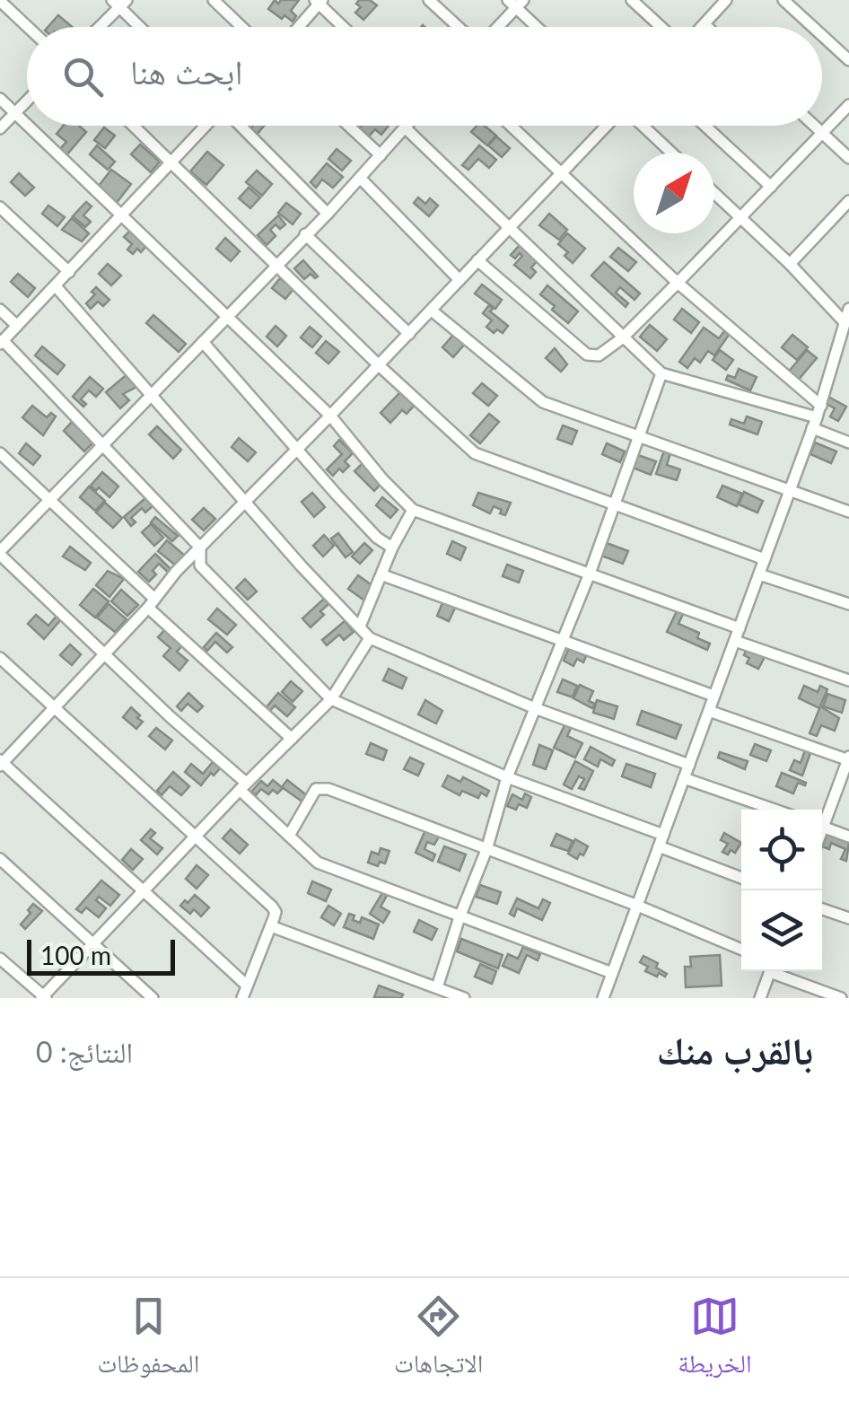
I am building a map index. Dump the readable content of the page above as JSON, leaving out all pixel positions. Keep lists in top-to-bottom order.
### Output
{
  "scale_bar": "100 m",
  "north": "top right",
  "page": {
    "search": "ابحث هنا",
    "scale": "100 m",
    "heading": ["بالقرب منك", "النتائج: 0"],
    "nav": ["الخريطة", "الاتجاهات", "المحفوظات"]
  }
}
